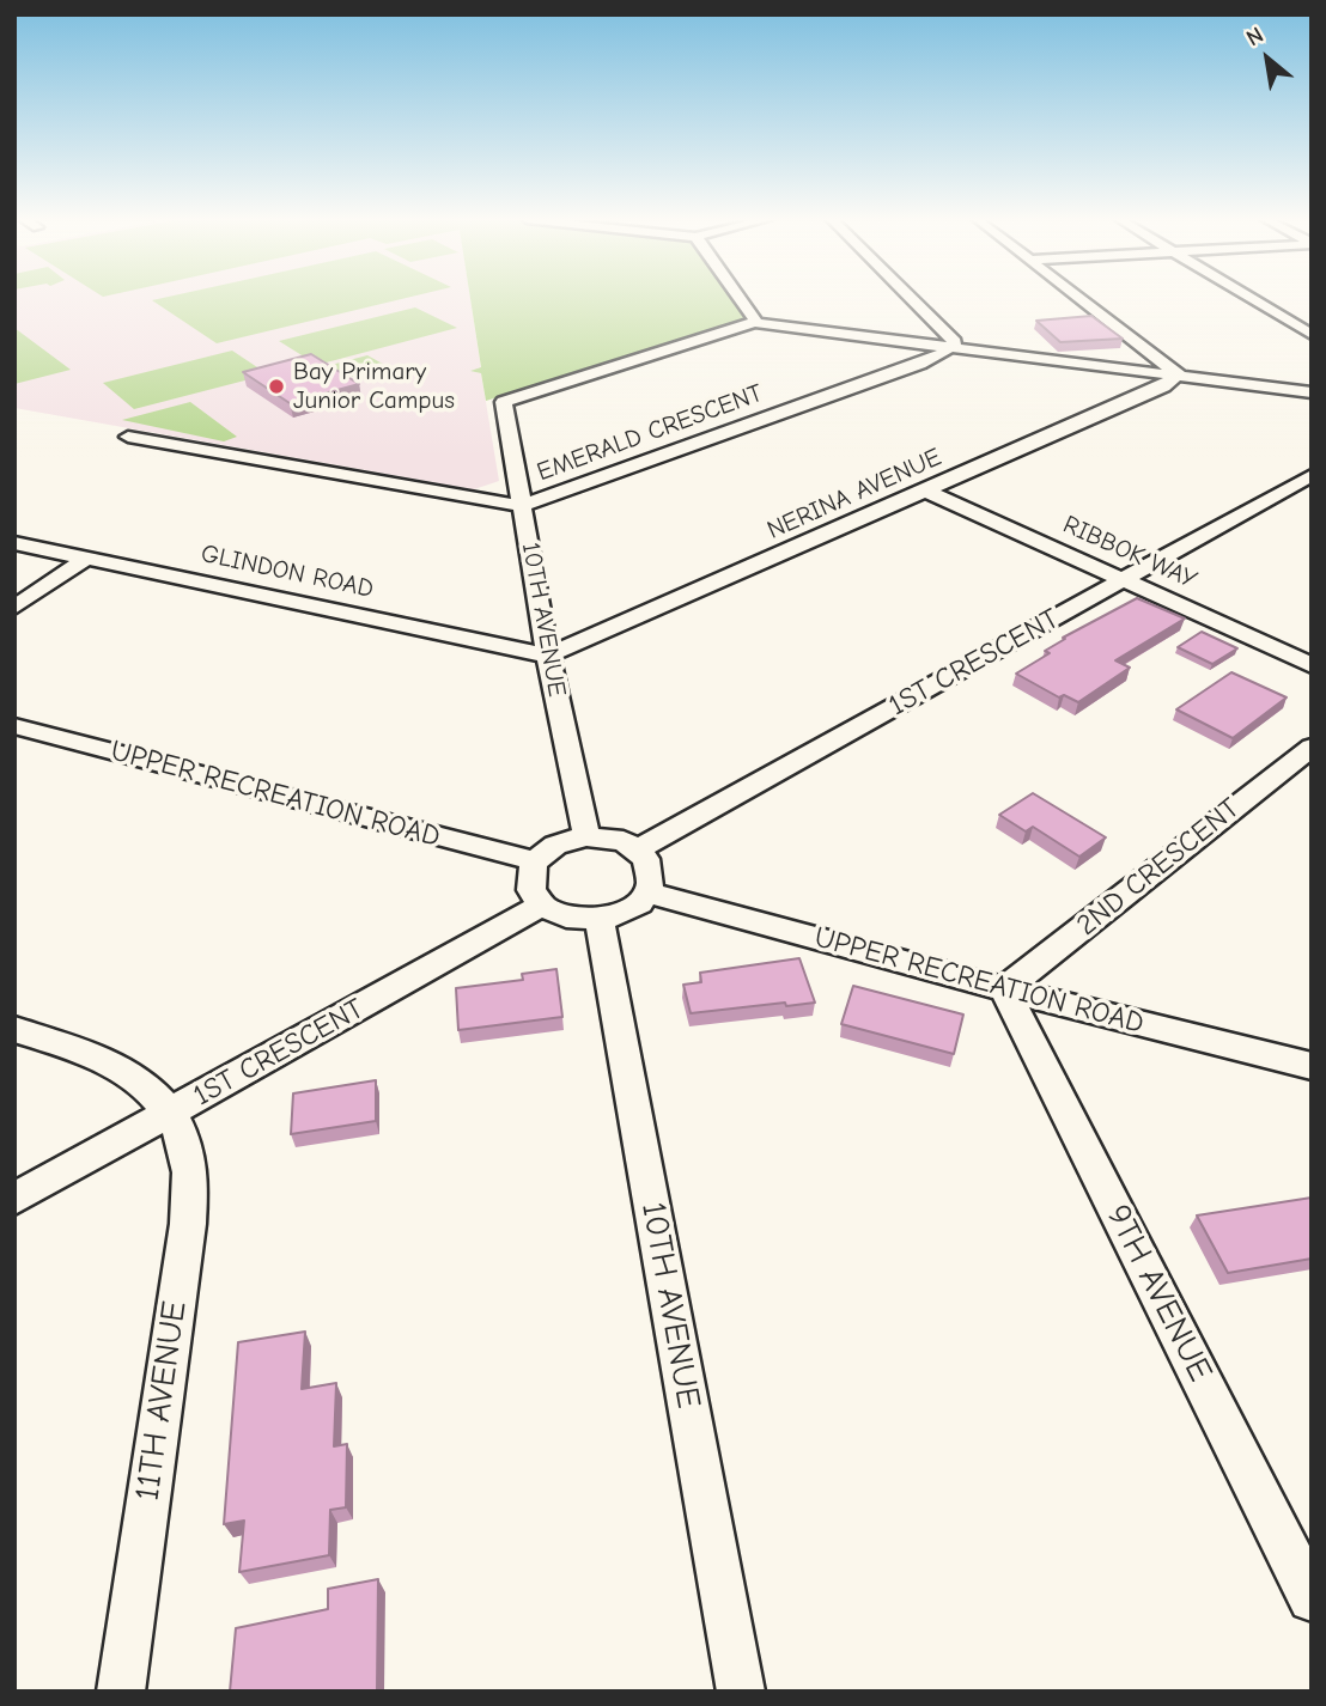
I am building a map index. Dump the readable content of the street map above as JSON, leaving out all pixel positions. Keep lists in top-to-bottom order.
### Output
{
  "streets": {
    "street": [
      "EMERALD CRESCENT",
      "NERINA AVENUE",
      "RIBBOK WAY",
      "GLINDON ROAD",
      "10TH AVENUE",
      "1ST CRESCENT",
      "UPPER RECREATION ROAD",
      "2ND CRESCENT",
      "9TH AVENUE",
      "11TH AVENUE"
    ]
  },
  "crossings": [
    ["EMERALD CRESCENT", "10TH AVENUE"],
    ["NERINA AVENUE", "RIBBOK WAY"],
    ["NERINA AVENUE", "GLINDON ROAD"],
    ["NERINA AVENUE", "10TH AVENUE"],
    ["RIBBOK WAY", "1ST CRESCENT"],
    ["GLINDON ROAD", "10TH AVENUE"],
    ["10TH AVENUE", "1ST CRESCENT"],
    ["10TH AVENUE", "UPPER RECREATION ROAD"],
    ["1ST CRESCENT", "UPPER RECREATION ROAD"],
    ["1ST CRESCENT", "11TH AVENUE"],
    ["UPPER RECREATION ROAD", "2ND CRESCENT"],
    ["UPPER RECREATION ROAD", "9TH AVENUE"],
    ["2ND CRESCENT", "9TH AVENUE"]
  ],
  "places": ["Bay Primary Junior Campus"],
  "north": "top left"
}
